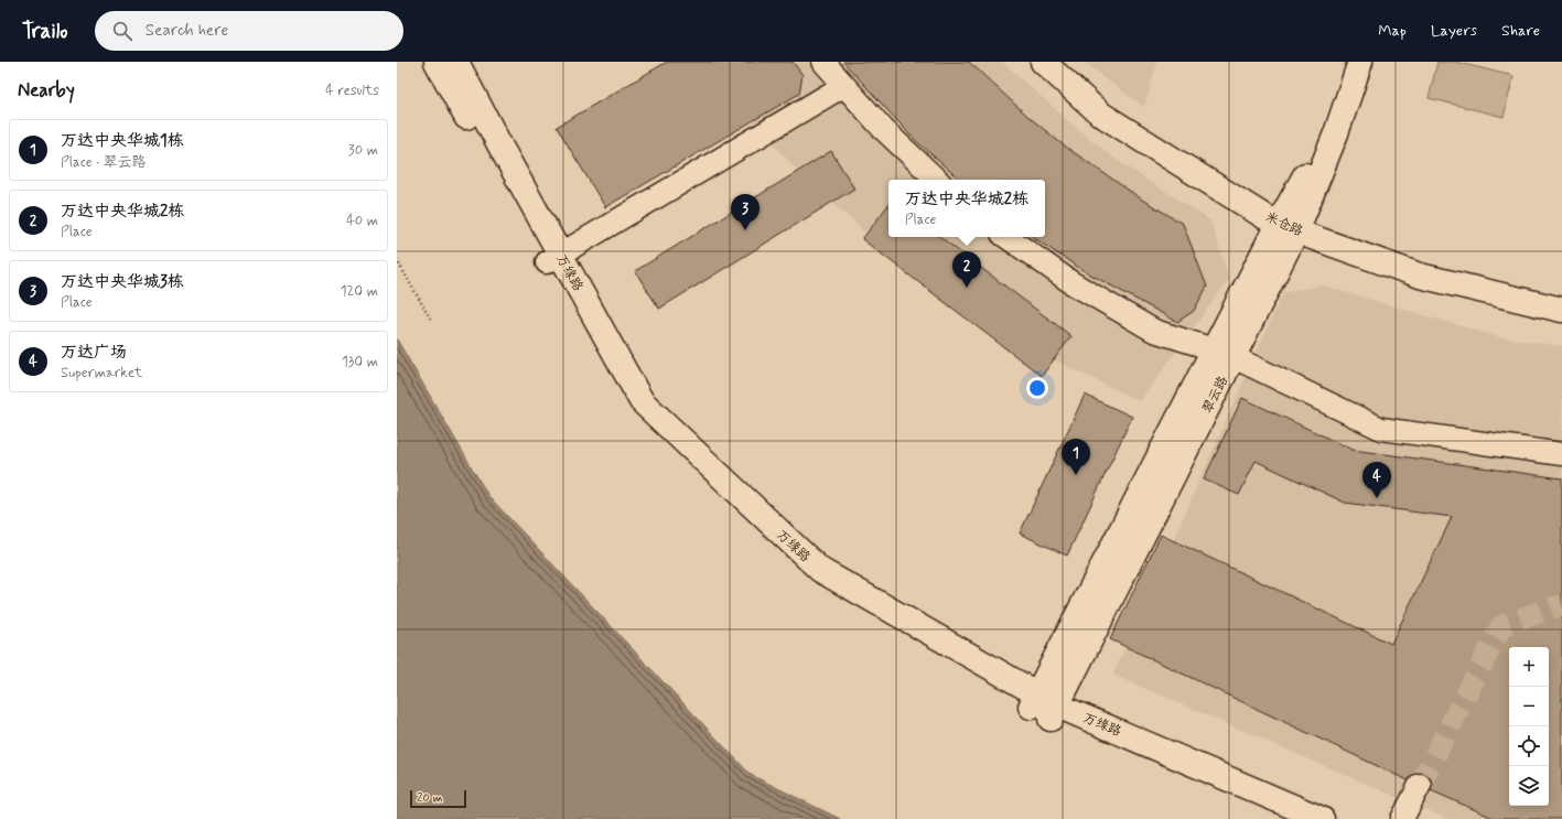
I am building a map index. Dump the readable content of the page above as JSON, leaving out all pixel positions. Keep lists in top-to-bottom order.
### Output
{
  "streets": {
    "street": ["米仓路", "万缘路", "翠云路"]
  },
  "crossings": [
    ["米仓路", "翠云路"],
    ["万缘路", "翠云路"]
  ],
  "scale_bar": "20 m",
  "page": {
    "header": "Trailo",
    "search": "Search here",
    "nav": ["Map", "Layers", "Share"],
    "heading": ["Nearby", "4 results"],
    "list": [
      {
        "mark": "1",
        "name": "万达中央华城1栋",
        "note": "Place · 翠云路",
        "value": "30 m"
      },
      {
        "mark": "2",
        "name": "万达中央华城2栋",
        "note": "Place",
        "value": "40 m"
      },
      {
        "mark": "3",
        "name": "万达中央华城3栋",
        "note": "Place",
        "value": "120 m"
      },
      {
        "mark": "4",
        "name": "万达广场",
        "note": "Supermarket",
        "value": "130 m"
      }
    ],
    "popup": ["万达中央华城2栋", "Place"],
    "pins": [
      "3",
      "2",
      "1",
      "4"
    ],
    "map_buttons": ["+", "−"],
    "scale": "20 m"
  }
}
